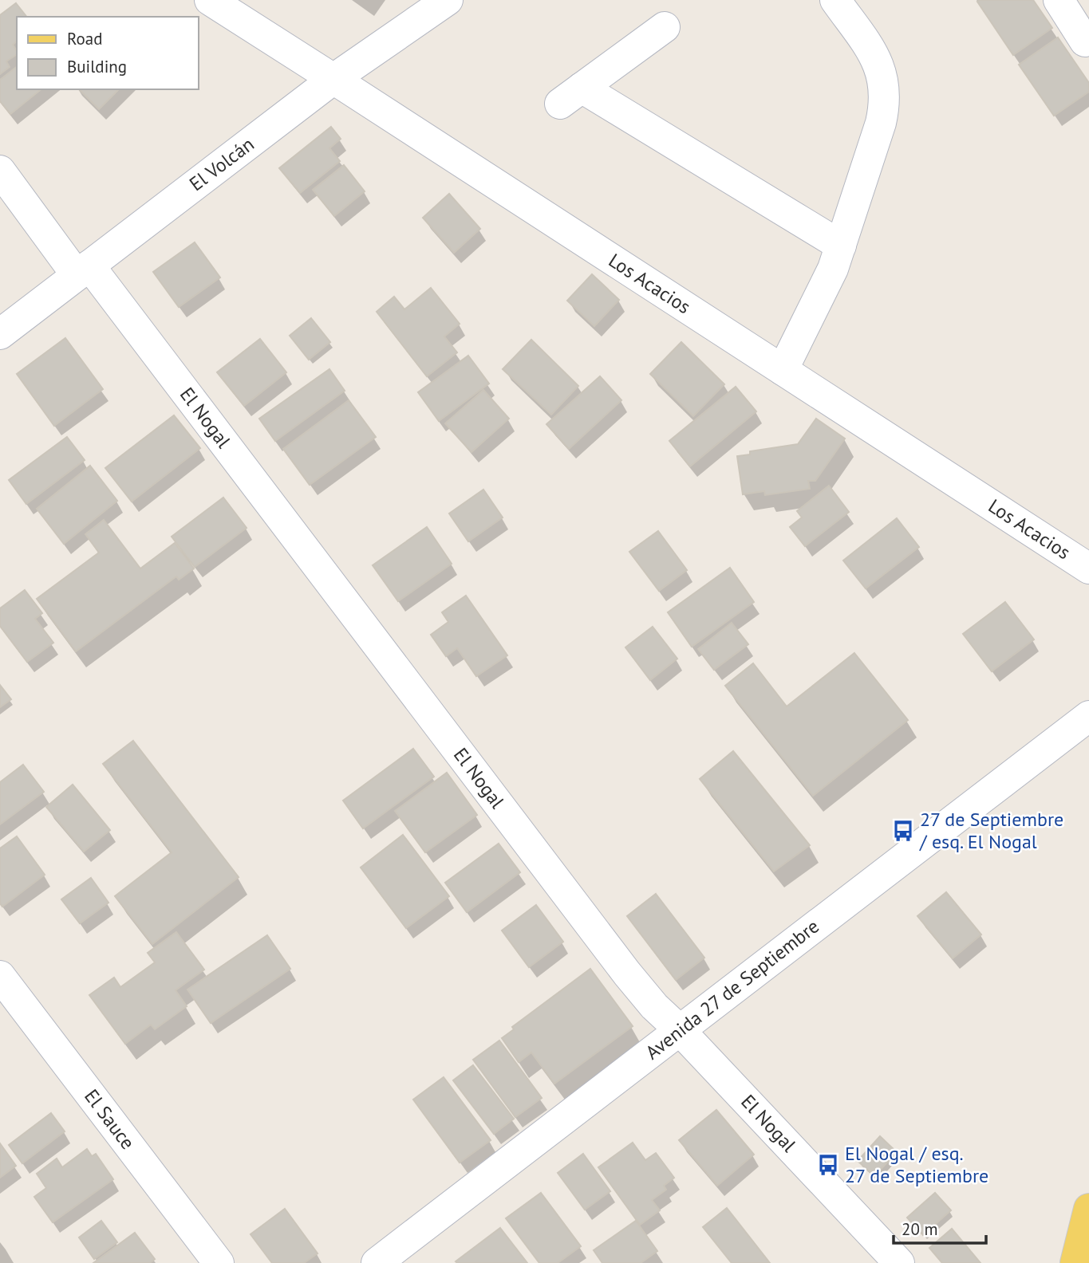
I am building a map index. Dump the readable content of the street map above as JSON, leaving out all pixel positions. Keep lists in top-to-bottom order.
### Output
{
  "streets": {
    "street": [
      "El Volcán",
      "Los Acacios",
      "El Nogal",
      "Avenida 27 de Septiembre",
      "El Sauce"
    ]
  },
  "crossings": [
    ["El Volcán", "Los Acacios"],
    ["El Volcán", "El Nogal"],
    ["El Nogal", "Avenida 27 de Septiembre"]
  ],
  "places": {
    "bus stop": ["27 de Septiembre / esq. El Nogal", "El Nogal / esq. 27 de Septiembre"]
  },
  "legend": ["Road", "Building"],
  "scale_bar": "20 m"
}
